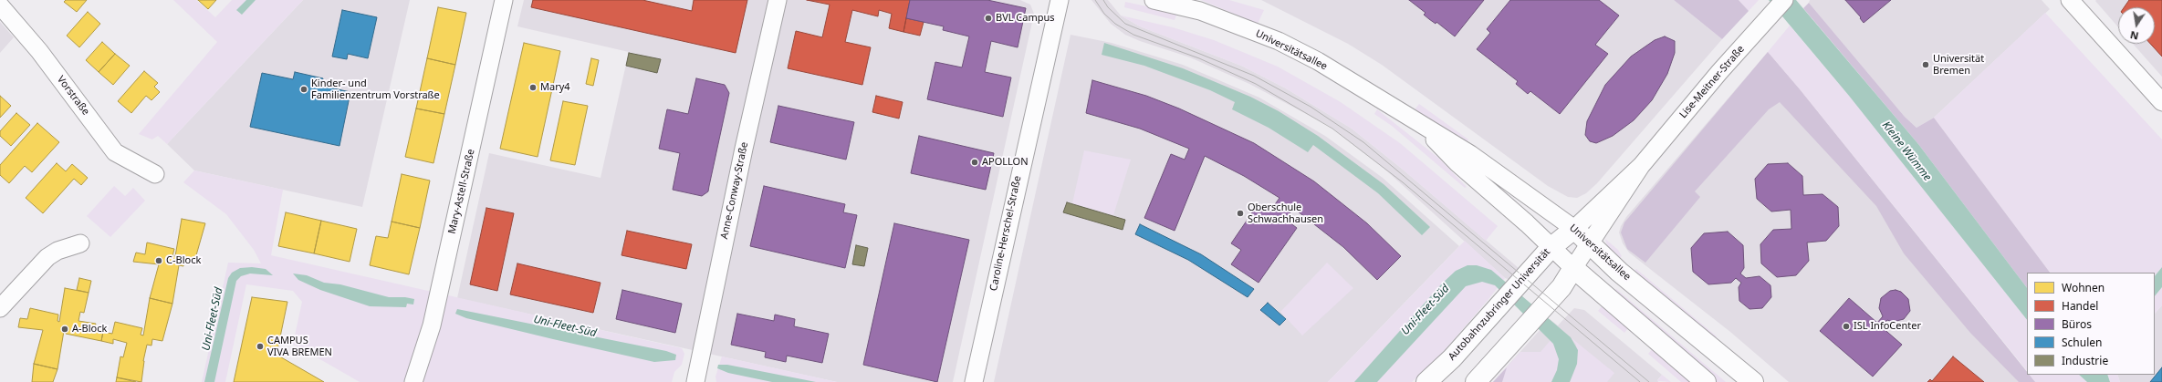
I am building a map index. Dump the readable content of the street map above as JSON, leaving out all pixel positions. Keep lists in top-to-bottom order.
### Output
{
  "streets": {
    "main road": ["Universitätsallee", "Autobahnzubringer Universität"],
    "street": [
      "Lise-Meitner-Straße",
      "Vorstraße",
      "Anne-Conway-Straße",
      "Mary-Astell-Straße",
      "Caroline-Herschel-Straße"
    ]
  },
  "crossings": [
    ["Universitätsallee", "Lise-Meitner-Straße"],
    ["Universitätsallee", "Autobahnzubringer Universität"],
    ["Lise-Meitner-Straße", "Autobahnzubringer Universität"]
  ],
  "water": ["Kleine Wümme", "Uni-Fleet-Süd"],
  "places": [
    "BVL Campus",
    "Universität Bremen",
    "Mary4",
    "Kinder- und Familienzentrum Vorstraße",
    "APOLLON",
    "Oberschule Schwachhausen",
    "C-Block",
    "ISL InfoCenter",
    "A-Block",
    "CAMPUS VIVA BREMEN"
  ],
  "legend": [
    "Wohnen",
    "Handel",
    "Büros",
    "Schulen",
    "Industrie"
  ],
  "north": "bottom"
}
